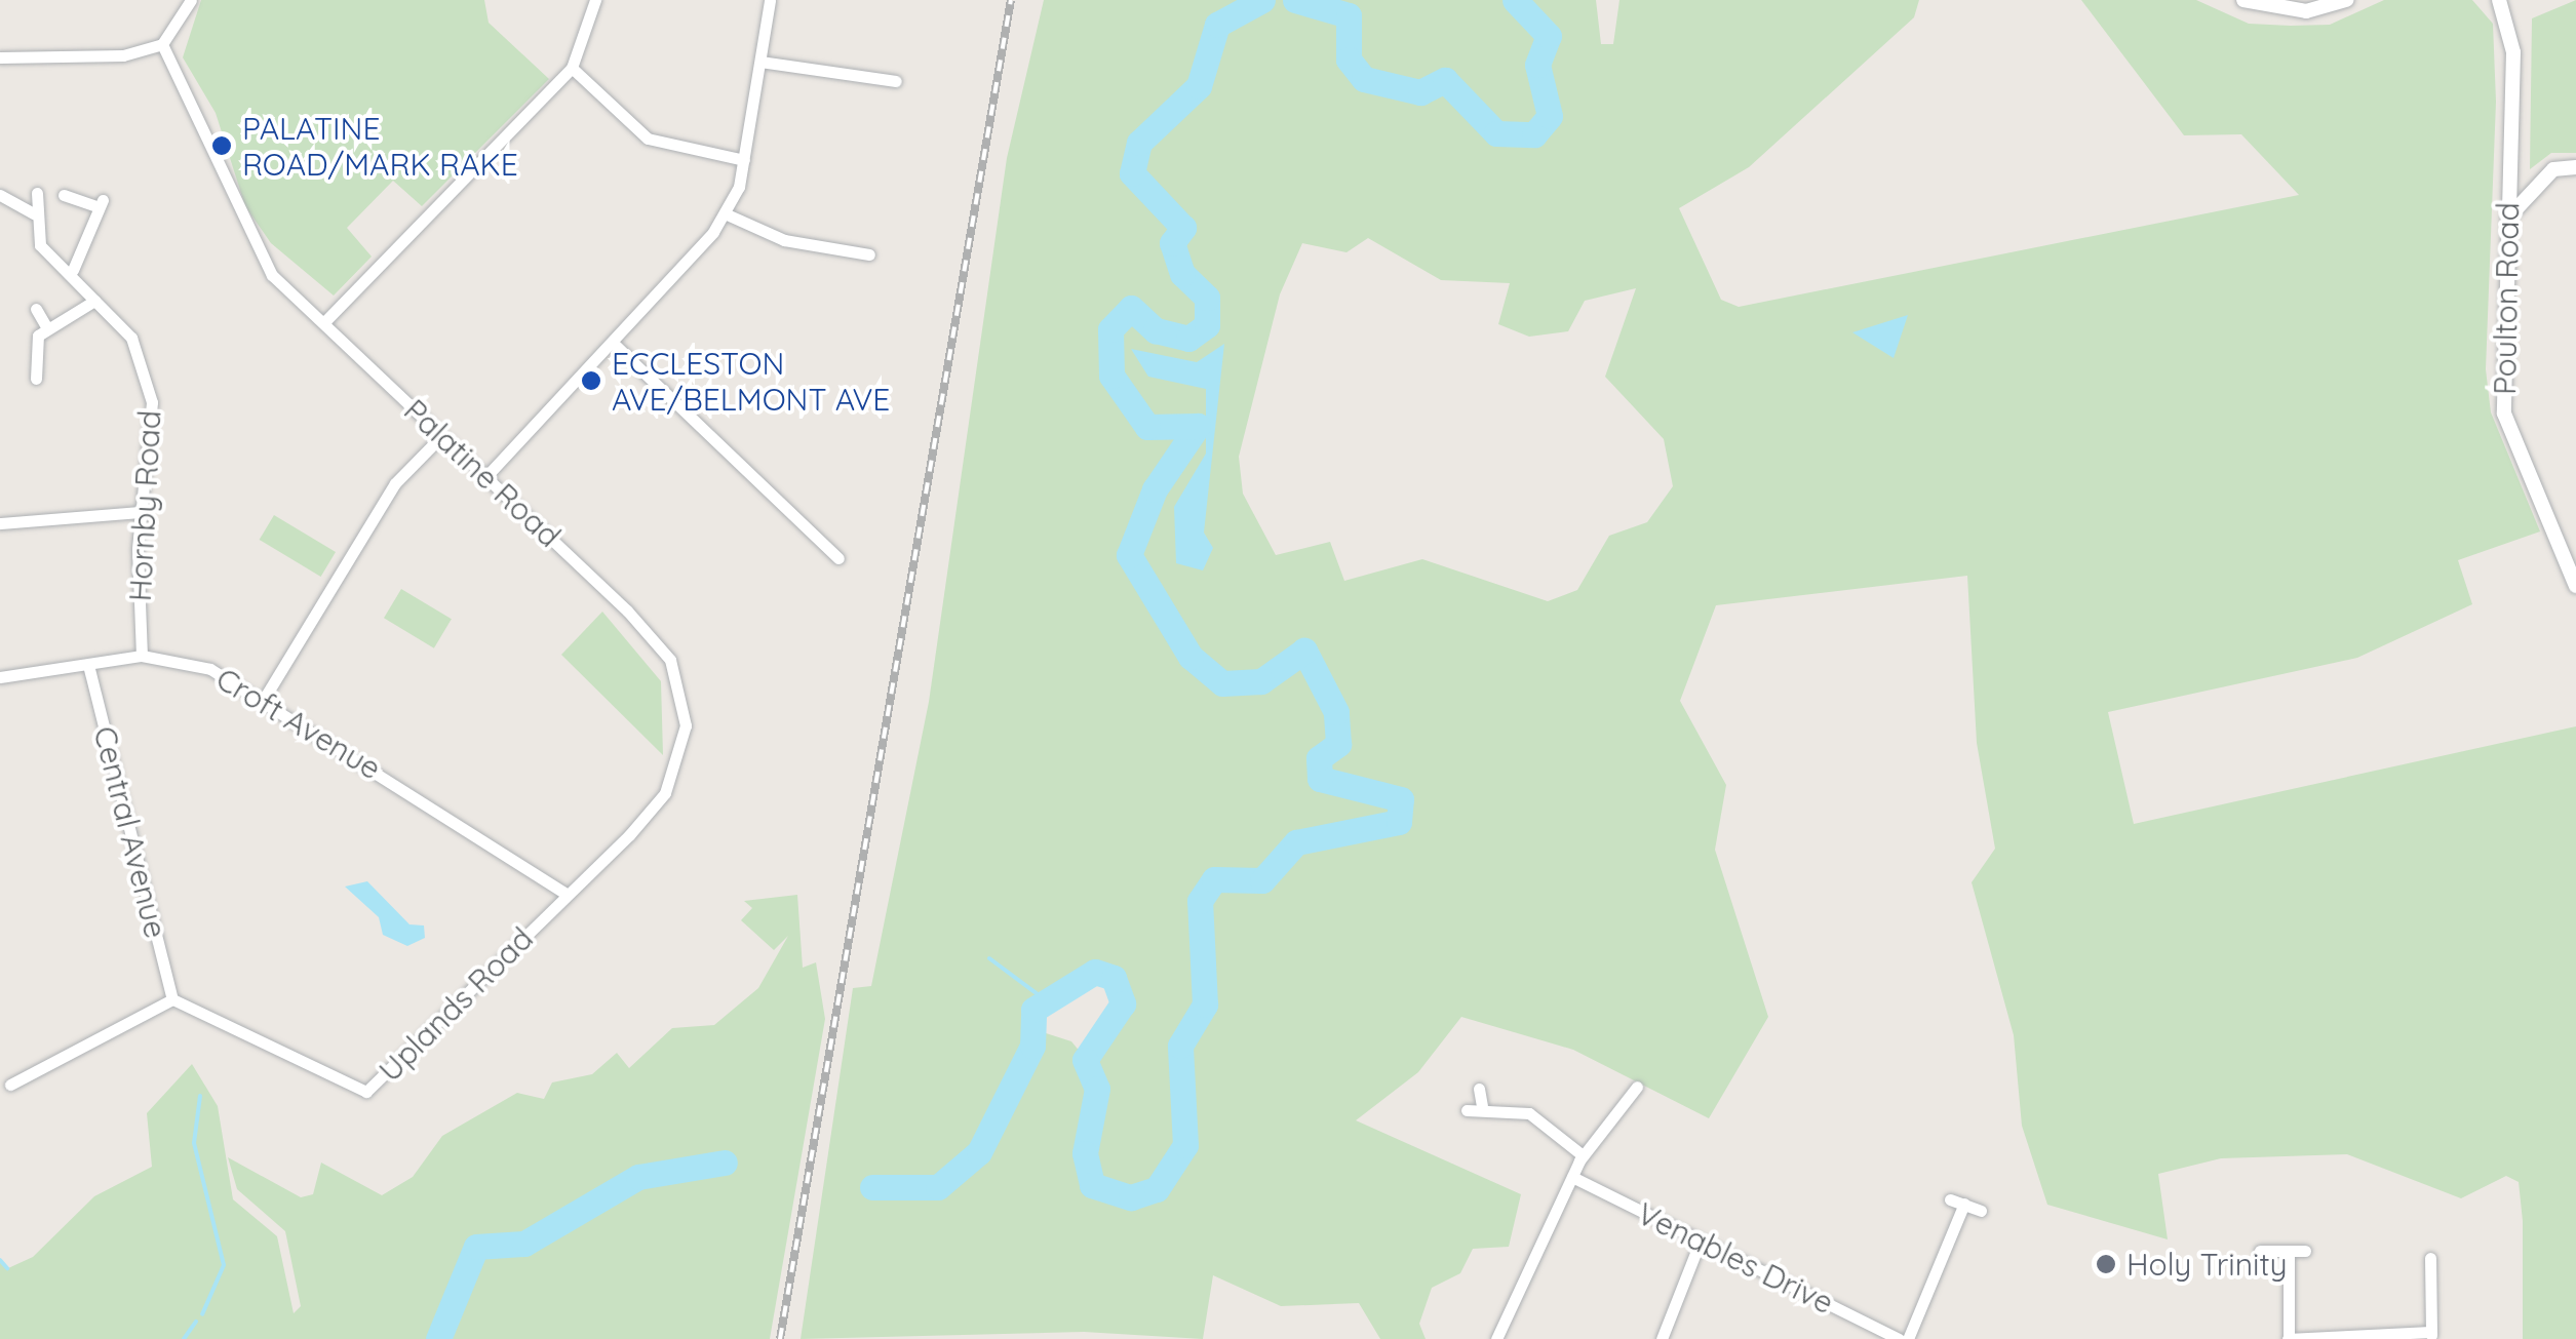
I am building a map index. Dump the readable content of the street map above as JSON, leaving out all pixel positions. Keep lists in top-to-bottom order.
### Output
{
  "streets": {
    "street": [
      "Poulton Road",
      "Palatine Road",
      "Hornby Road",
      "Croft Avenue",
      "Central Avenue",
      "Uplands Road",
      "Venables Drive"
    ]
  },
  "crossings": [
    ["Palatine Road", "Croft Avenue"],
    ["Palatine Road", "Uplands Road"],
    ["Hornby Road", "Croft Avenue"],
    ["Croft Avenue", "Central Avenue"],
    ["Croft Avenue", "Uplands Road"],
    ["Central Avenue", "Uplands Road"]
  ],
  "places": ["PALATINE ROAD/MARK RAKE", "ECCLESTON AVE/BELMONT AVE", "Holy Trinity"]
}
